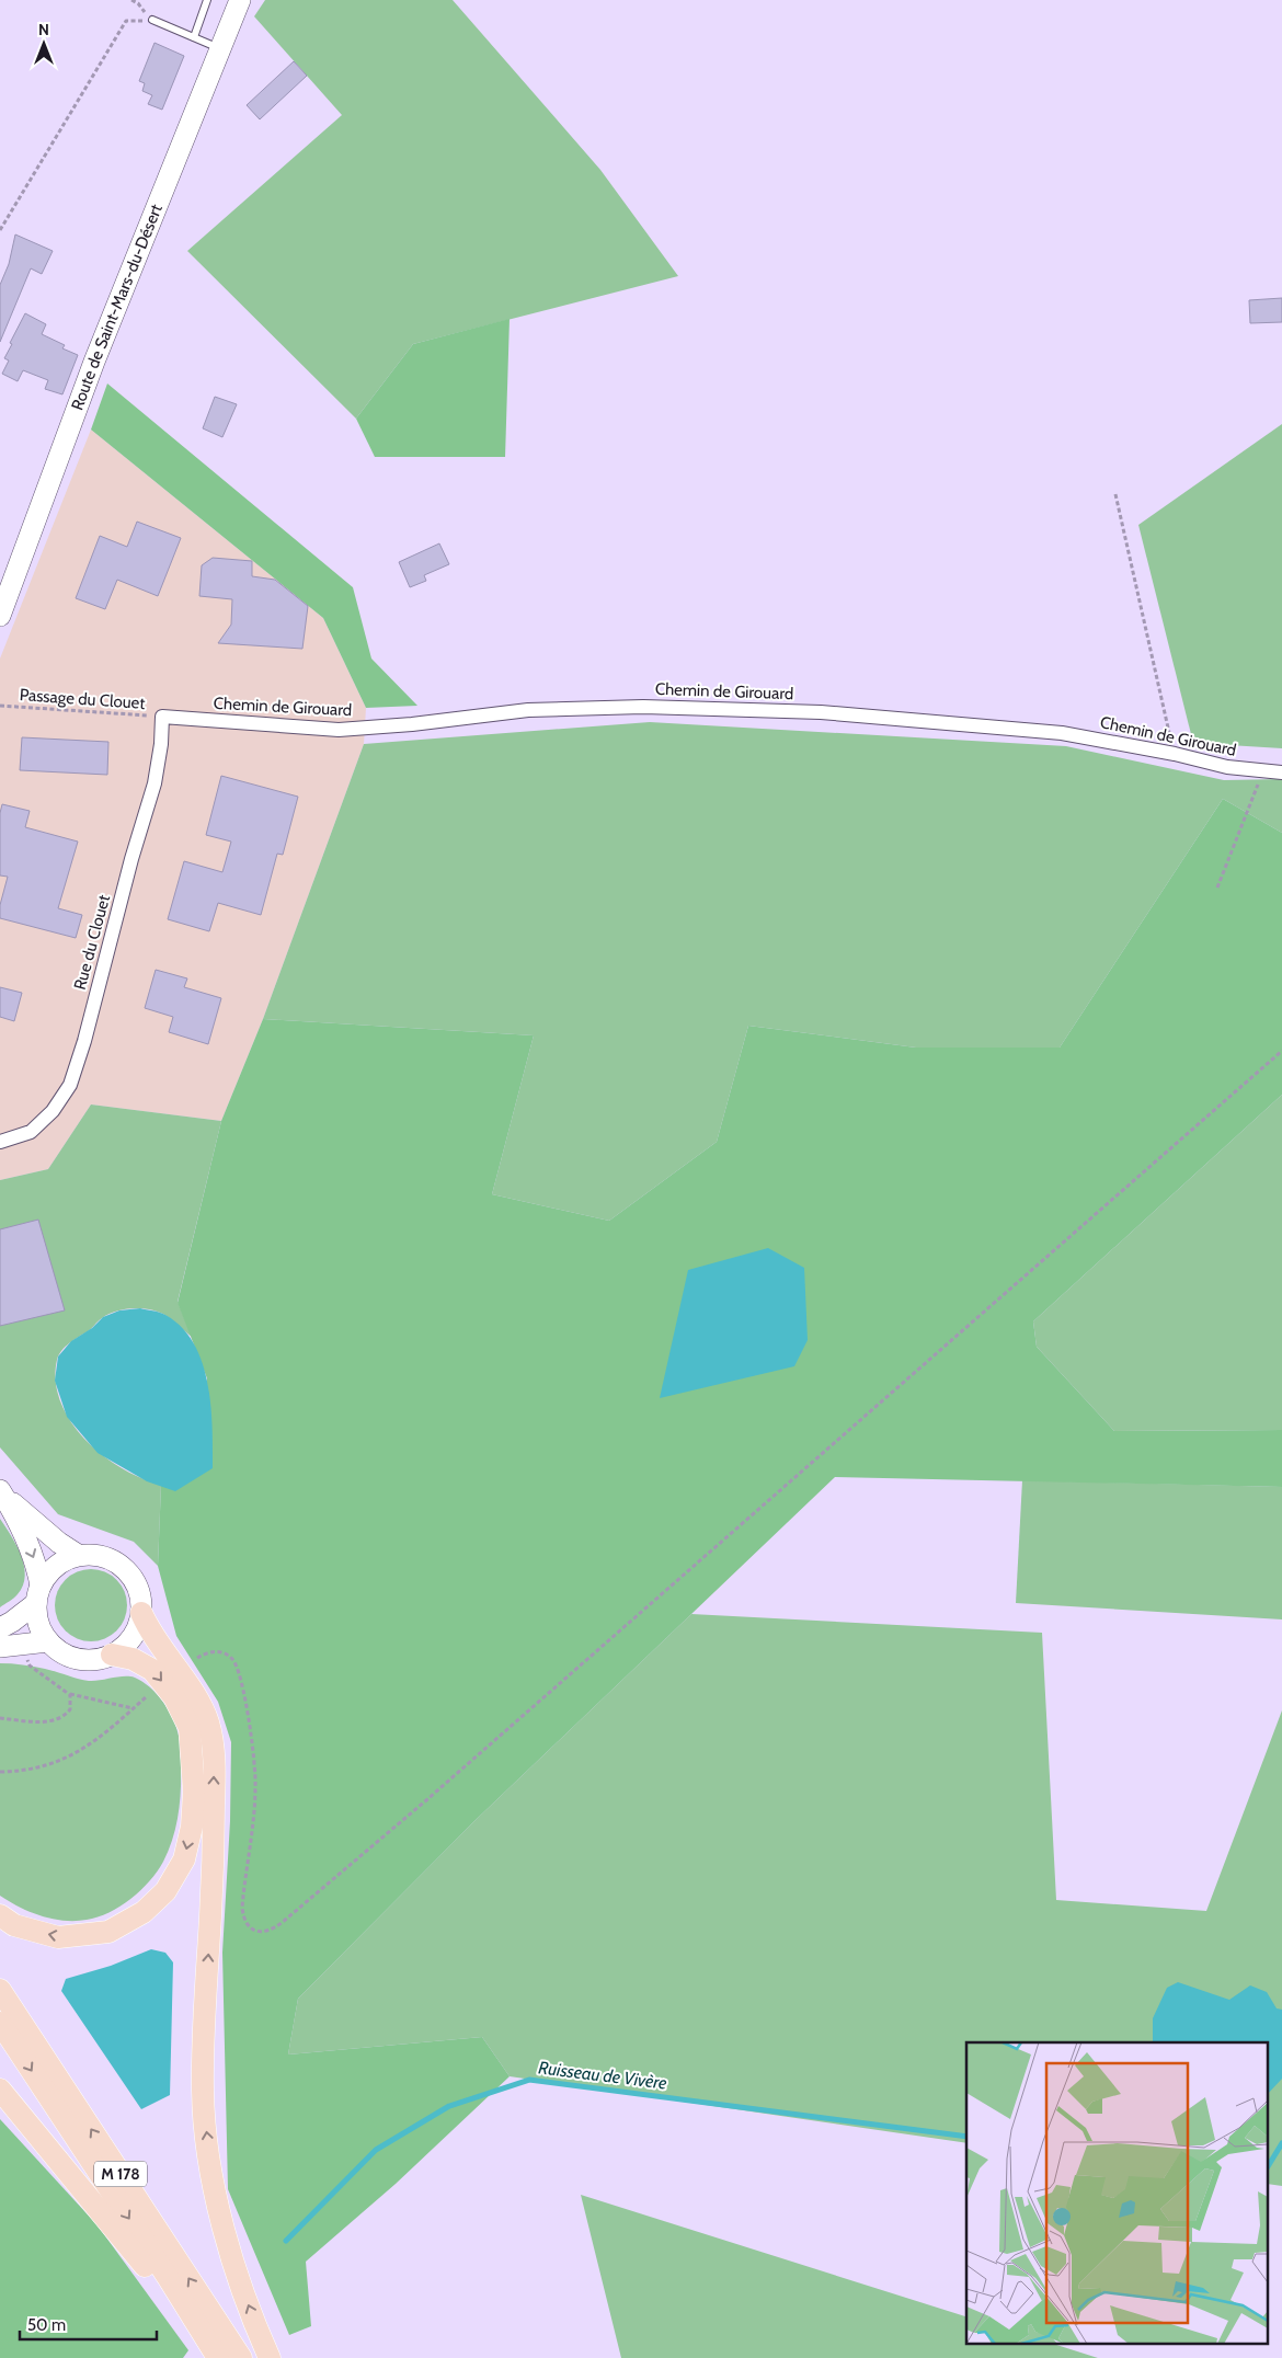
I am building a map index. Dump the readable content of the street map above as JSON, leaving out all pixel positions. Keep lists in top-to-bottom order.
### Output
{
  "streets": {
    "main road": ["Route de Saint-Mars-du-Désert", "M 178"],
    "street": ["Chemin de Girouard", "Rue du Clouet"],
    "path": ["Passage du Clouet"]
  },
  "crossings": [
    ["Chemin de Girouard", "Passage du Clouet"],
    ["Chemin de Girouard", "Rue du Clouet"],
    ["Passage du Clouet", "Rue du Clouet"]
  ],
  "water": ["Ruisseau de Vivère"],
  "scale_bar": "50 m",
  "north": "top"
}
